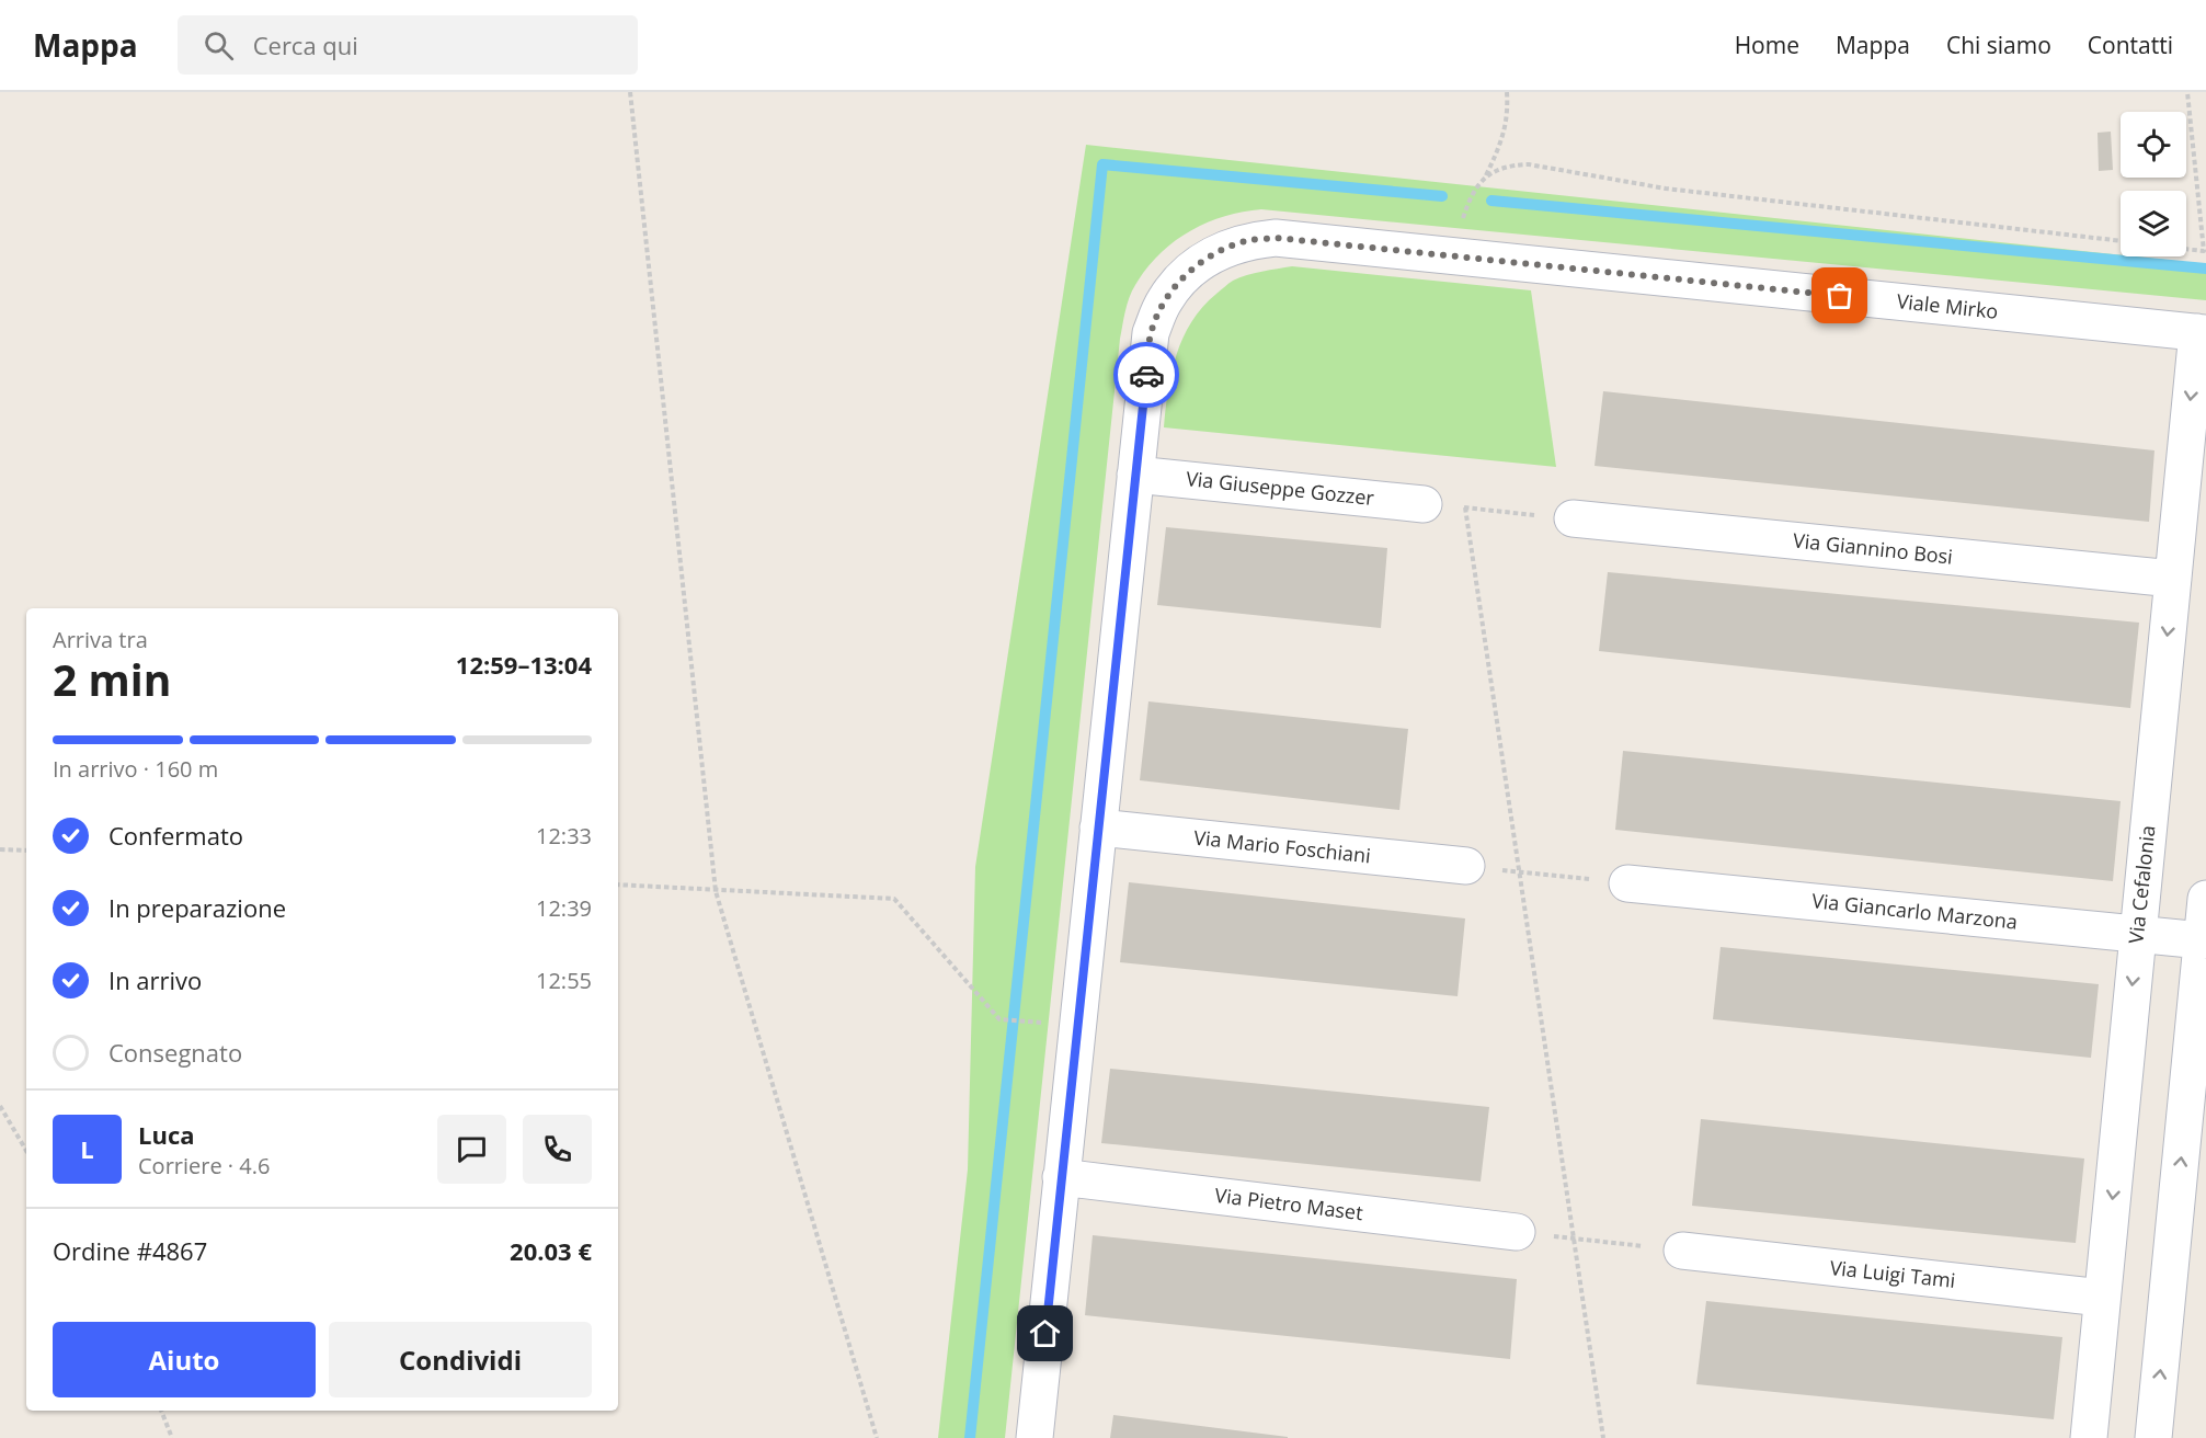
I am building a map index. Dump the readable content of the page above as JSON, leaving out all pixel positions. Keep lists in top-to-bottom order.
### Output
{
  "streets": {
    "street": [
      "Viale Mirko",
      "Via Giuseppe Gozzer",
      "Via Giannino Bosi",
      "Via Mario Foschiani",
      "Via Cefalonia",
      "Via Giancarlo Marzona",
      "Via Pietro Maset",
      "Via Luigi Tami"
    ]
  },
  "crossings": [
    ["Viale Mirko", "Via Giuseppe Gozzer"],
    ["Viale Mirko", "Via Mario Foschiani"],
    ["Viale Mirko", "Via Cefalonia"],
    ["Viale Mirko", "Via Pietro Maset"],
    ["Via Giannino Bosi", "Via Cefalonia"],
    ["Via Cefalonia", "Via Giancarlo Marzona"],
    ["Via Cefalonia", "Via Luigi Tami"]
  ],
  "page": {
    "header": "Mappa",
    "search": "Cerca qui",
    "nav": [
      "Home",
      "Mappa",
      "Chi siamo",
      "Contatti"
    ],
    "heading": ["2 min", "Arriva tra", "12:59–13:04"],
    "panel": [
      "Luca",
      "Corriere · 4.6",
      "Ordine #4867",
      "20.03 €"
    ],
    "bar": "In arrivo · 160 m",
    "list": [
      ["Confermato", "12:33"],
      ["In preparazione", "12:39"],
      ["In arrivo", "12:55"],
      "Consegnato"
    ],
    "round": "L",
    "buttons": ["Aiuto", "Condividi"]
  }
}
